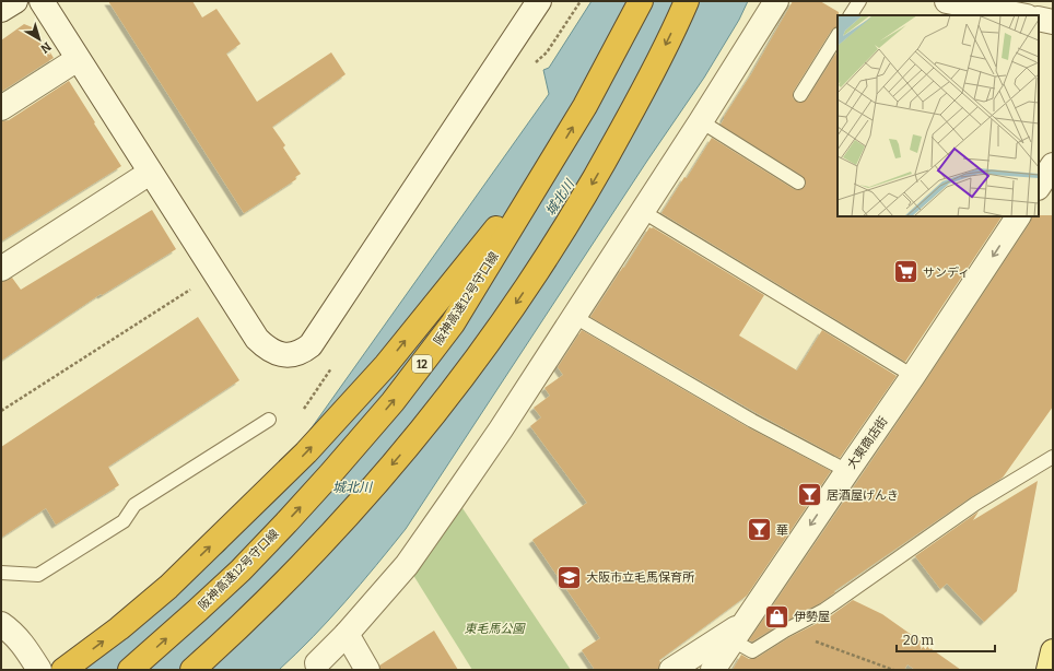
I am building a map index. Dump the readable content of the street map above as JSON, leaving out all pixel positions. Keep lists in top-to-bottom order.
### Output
{
  "streets": {
    "highway": ["阪神高速12号守口線", "12"],
    "street": ["大東商店街"]
  },
  "one_way": ["大東商店街"],
  "water": ["城北川"],
  "parks": ["東毛馬公園"],
  "places": {
    "supermarket": ["サンディ"],
    "bar": ["居酒屋げんき", "華"],
    "school or university": ["大阪市立毛馬保育所"],
    "shop": ["伊勢屋"]
  },
  "scale_bar": "20 m",
  "north": "bottom right"
}
